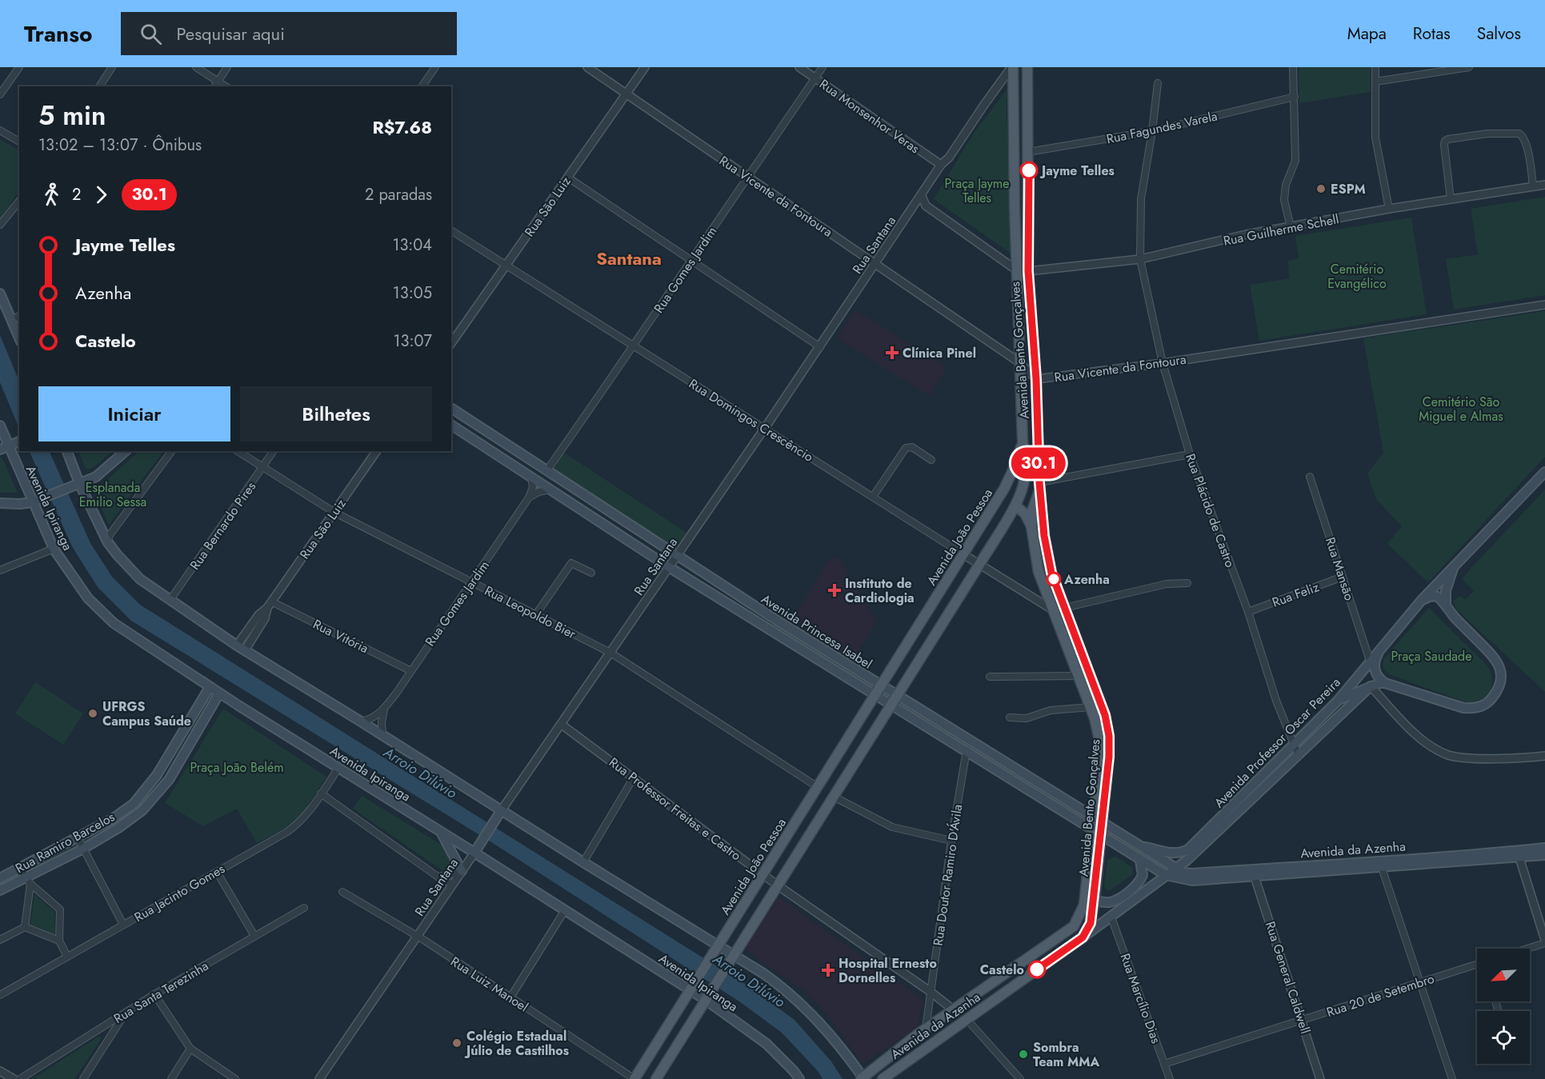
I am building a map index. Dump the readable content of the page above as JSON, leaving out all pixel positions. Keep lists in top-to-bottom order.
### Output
{
  "streets": {
    "main road": [
      "Rua Santana",
      "Avenida Bento Gonçalves",
      "Avenida Ipiranga",
      "Avenida João Pessoa",
      "Avenida Princesa Isabel",
      "Avenida Professor Oscar Pereira",
      "Rua Ramiro Barcelos",
      "Avenida da Azenha"
    ],
    "street": [
      "Rua Monsenhor Veras",
      "Rua Fagundes Varela",
      "Rua Vicente da Fontoura",
      "Rua São Luiz",
      "Rua Guilherme Schell",
      "Rua Gomes Jardim",
      "Rua Domingos Crescêncio",
      "Rua Plácido de Castro",
      "Rua Bernardo Pires",
      "Rua Mansão",
      "Rua Feliz",
      "Rua Leopoldo Bier",
      "Rua Vitória",
      "Rua Professor Freitas e Castro",
      "Rua Doutor Ramiro D'Ávila",
      "Rua Jacinto Gomes",
      "Rua General Caldwell",
      "Rua Luiz Manoel",
      "Rua Santa Terezinha",
      "Rua 20 de Setembro",
      "Rua Marcílio Dias"
    ]
  },
  "crossings": [
    ["Rua Monsenhor Veras", "Rua Santana"],
    ["Rua Monsenhor Veras", "Rua Gomes Jardim"],
    ["Rua Fagundes Varela", "Avenida Bento Gonçalves"],
    ["Rua Fagundes Varela", "Rua Plácido de Castro"],
    ["Rua Vicente da Fontoura", "Rua São Luiz"],
    ["Rua Vicente da Fontoura", "Rua Santana"],
    ["Rua Vicente da Fontoura", "Rua Gomes Jardim"],
    ["Rua Vicente da Fontoura", "Avenida Bento Gonçalves"],
    ["Rua Vicente da Fontoura", "Rua Plácido de Castro"],
    ["Rua São Luiz", "Rua Domingos Crescêncio"],
    ["Rua São Luiz", "Rua Leopoldo Bier"],
    ["Rua São Luiz", "Rua Vitória"],
    ["Rua Guilherme Schell", "Avenida Bento Gonçalves"],
    ["Rua Guilherme Schell", "Rua Plácido de Castro"],
    ["Rua Santana", "Avenida Bento Gonçalves"],
    ["Rua Santana", "Rua Domingos Crescêncio"],
    ["Rua Santana", "Avenida Ipiranga"],
    ["Rua Santana", "Rua Leopoldo Bier"],
    ["Rua Santana", "Avenida Princesa Isabel"],
    ["Rua Santana", "Rua Professor Freitas e Castro"],
    ["Rua Santana", "Rua Luiz Manoel"],
    ["Rua Gomes Jardim", "Rua Domingos Crescêncio"],
    ["Rua Gomes Jardim", "Rua Leopoldo Bier"],
    ["Rua Gomes Jardim", "Avenida Princesa Isabel"],
    ["Rua Gomes Jardim", "Rua Vitória"],
    ["Avenida Bento Gonçalves", "Rua Domingos Crescêncio"],
    ["Avenida Bento Gonçalves", "Avenida João Pessoa"],
    ["Avenida Bento Gonçalves", "Avenida Princesa Isabel"],
    ["Avenida Bento Gonçalves", "Avenida da Azenha"],
    ["Rua Domingos Crescêncio", "Avenida João Pessoa"],
    ["Avenida Ipiranga", "Avenida João Pessoa"],
    ["Avenida Ipiranga", "Rua Ramiro Barcelos"],
    ["Avenida Ipiranga", "Rua Jacinto Gomes"],
    ["Rua Plácido de Castro", "Rua Feliz"],
    ["Rua Plácido de Castro", "Avenida Professor Oscar Pereira"],
    ["Rua Bernardo Pires", "Rua Leopoldo Bier"],
    ["Avenida João Pessoa", "Rua Leopoldo Bier"],
    ["Avenida João Pessoa", "Avenida Princesa Isabel"],
    ["Avenida João Pessoa", "Rua Professor Freitas e Castro"],
    ["Avenida João Pessoa", "Rua Luiz Manoel"],
    ["Rua Mansão", "Rua Feliz"],
    ["Rua Mansão", "Avenida Professor Oscar Pereira"],
    ["Avenida Princesa Isabel", "Avenida Professor Oscar Pereira"],
    ["Avenida Princesa Isabel", "Avenida da Azenha"],
    ["Avenida Princesa Isabel", "Rua Doutor Ramiro D'Ávila"],
    ["Avenida Professor Oscar Pereira", "Avenida da Azenha"],
    ["Rua Professor Freitas e Castro", "Avenida da Azenha"],
    ["Rua Professor Freitas e Castro", "Rua Doutor Ramiro D'Ávila"],
    ["Avenida da Azenha", "Rua Doutor Ramiro D'Ávila"],
    ["Avenida da Azenha", "Rua General Caldwell"],
    ["Avenida da Azenha", "Rua Marcílio Dias"],
    ["Rua General Caldwell", "Rua 20 de Setembro"],
    ["Rua 20 de Setembro", "Rua Marcílio Dias"]
  ],
  "districts": ["Santana"],
  "water": ["Arroio Dilúvio"],
  "parks": [
    "Praça Jayme Telles",
    "Cemitério Evangélico",
    "Cemitério São Miguel e Almas",
    "Esplanada Emilio Sessa",
    "Praça Saudade",
    "Praça João Belém"
  ],
  "places": {
    "other": [
      "Jayme Telles",
      "ESPM",
      "Azenha",
      "UFRGS Campus Saúde",
      "Castelo",
      "Colégio Estadual Júlio de Castilhos",
      "Sombra Team MMA"
    ],
    "health": ["Clínica Pinel", "Instituto de Cardiologia", "Hospital Ernesto Dornelles"]
  },
  "lines": ["bus line 30.1"],
  "north": "bottom left",
  "page": {
    "header": "Transo",
    "search": "Pesquisar aqui",
    "nav": ["Mapa", "Rotas", "Salvos"],
    "on_map": "30.1",
    "heading": ["5 min", "13:02 – 13:07 · Ônibus", "R$7.68"],
    "legs": ["2", "30.1", "2 paradas"],
    "list": [
      {
        "name": "Jayme Telles",
        "value": "13:04"
      },
      {
        "name": "Azenha",
        "value": "13:05"
      },
      {
        "name": "Castelo",
        "value": "13:07"
      }
    ],
    "buttons": ["Iniciar", "Bilhetes"]
  }
}
